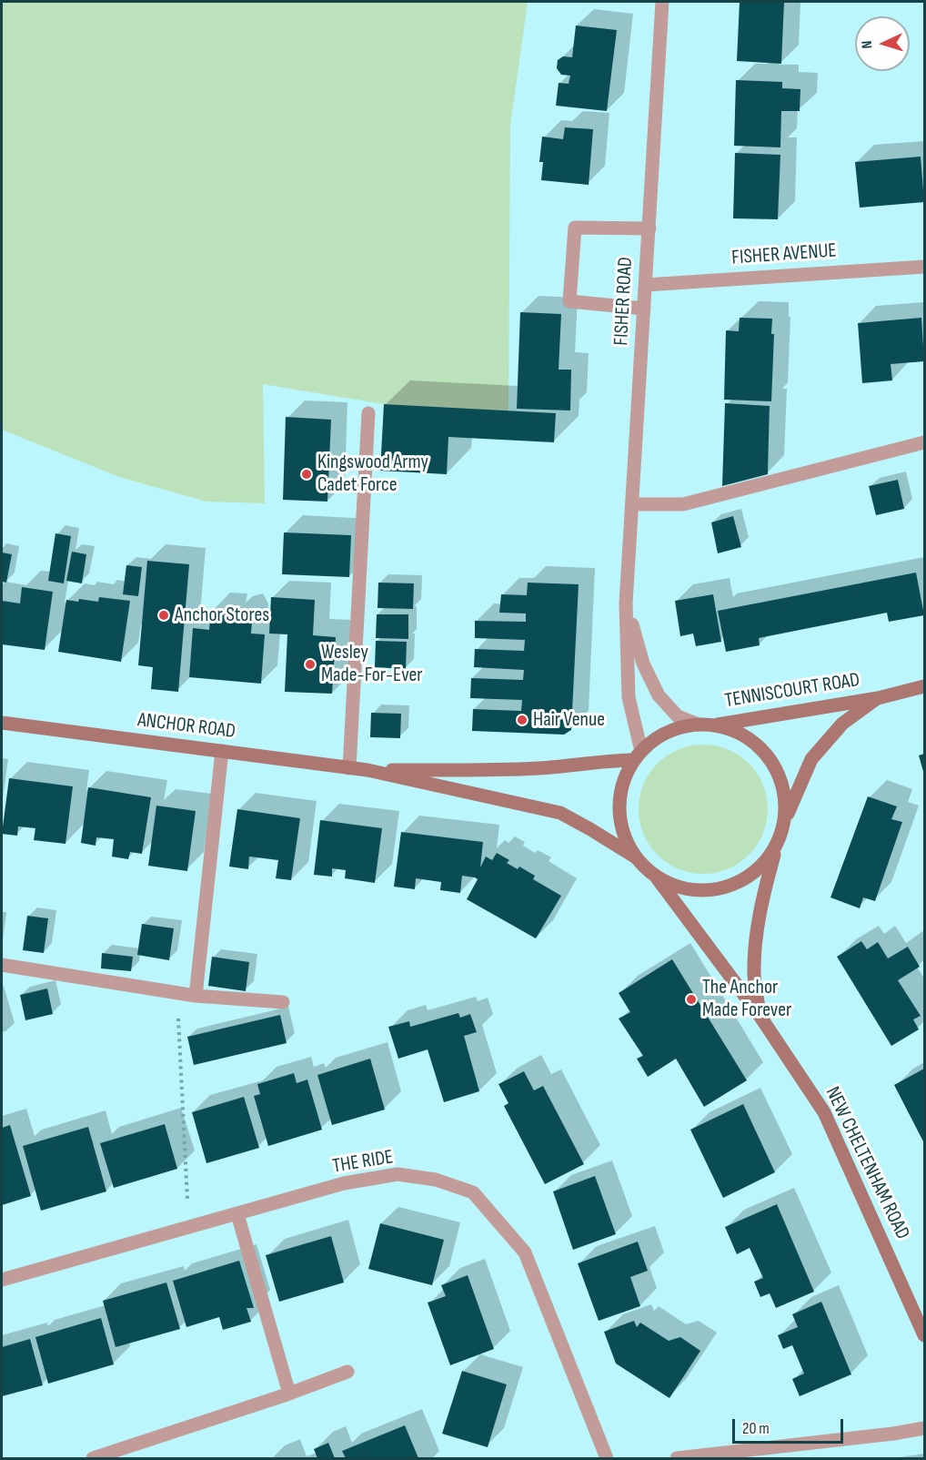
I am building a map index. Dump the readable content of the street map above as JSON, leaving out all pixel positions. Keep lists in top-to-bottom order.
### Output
{
  "streets": {
    "street": [
      "FISHER AVENUE",
      "FISHER ROAD",
      "TENNISCOURT ROAD",
      "ANCHOR ROAD",
      "THE RIDE",
      "NEW CHELTENHAM ROAD"
    ]
  },
  "crossings": [
    ["FISHER AVENUE", "FISHER ROAD"],
    ["FISHER ROAD", "TENNISCOURT ROAD"],
    ["FISHER ROAD", "ANCHOR ROAD"],
    ["FISHER ROAD", "NEW CHELTENHAM ROAD"],
    ["TENNISCOURT ROAD", "ANCHOR ROAD"],
    ["TENNISCOURT ROAD", "NEW CHELTENHAM ROAD"],
    ["ANCHOR ROAD", "NEW CHELTENHAM ROAD"]
  ],
  "places": [
    "Kingswood Army Cadet Force",
    "Anchor Stores",
    "Wesley Made-For-Ever",
    "Hair Venue",
    "The Anchor Made Forever"
  ],
  "scale_bar": "20 m",
  "north": "left"
}
